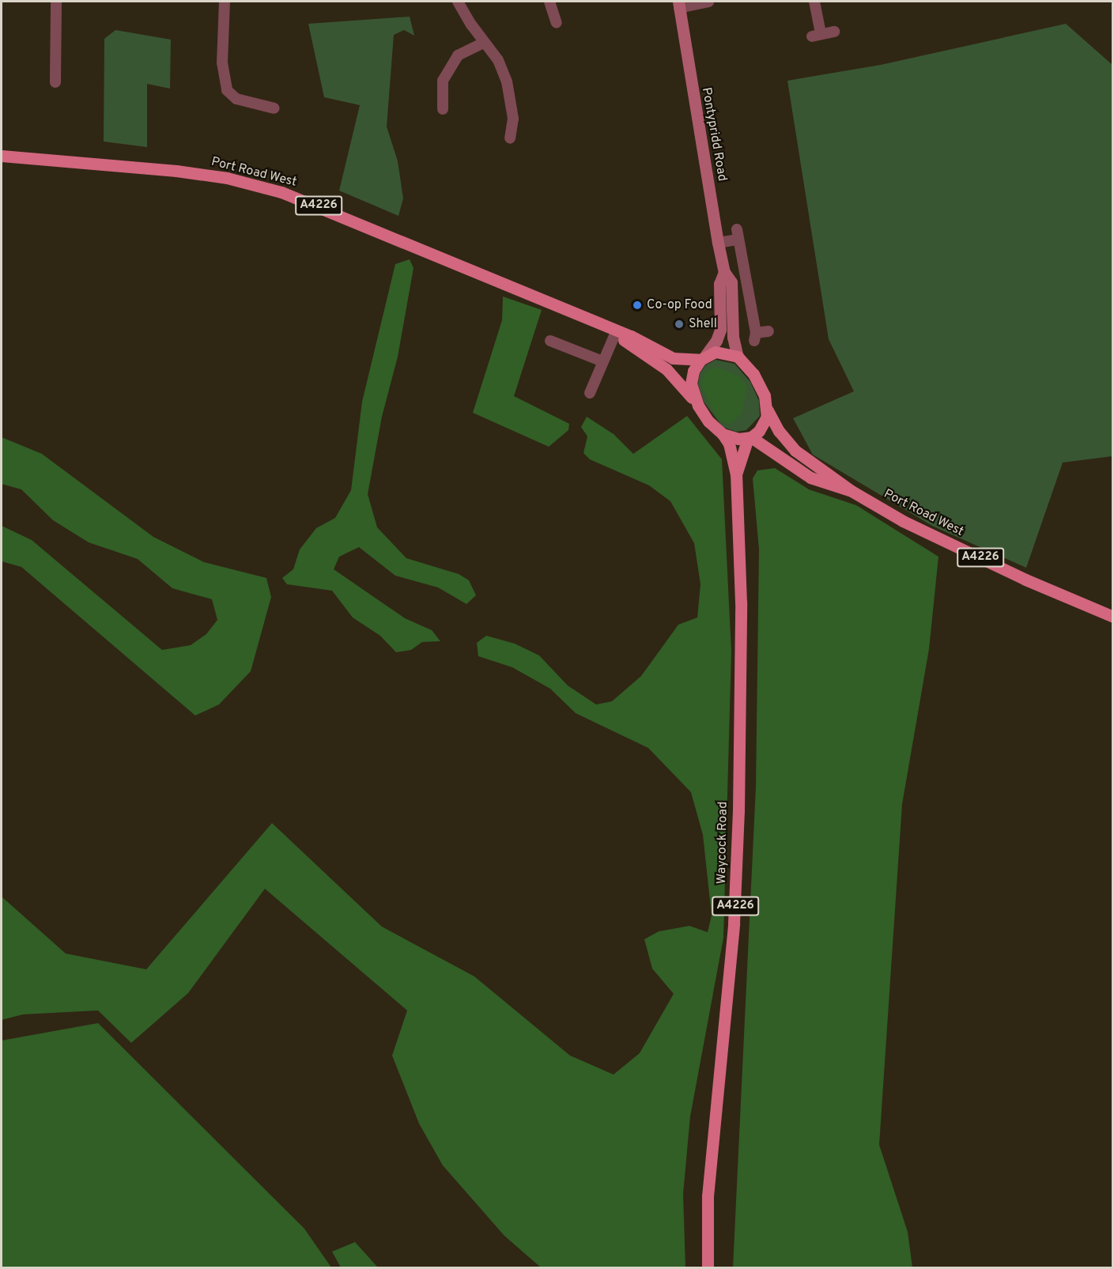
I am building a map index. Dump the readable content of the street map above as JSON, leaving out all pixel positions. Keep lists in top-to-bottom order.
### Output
{
  "streets": {
    "main road": [
      "Pontypridd Road",
      "Port Road West",
      "A4226",
      "Waycock Road"
    ]
  },
  "crossings": [
    ["Pontypridd Road", "Port Road West"],
    ["Pontypridd Road", "Waycock Road"],
    ["Port Road West", "Waycock Road"]
  ],
  "places": ["Co-op Food", "Shell"]
}
